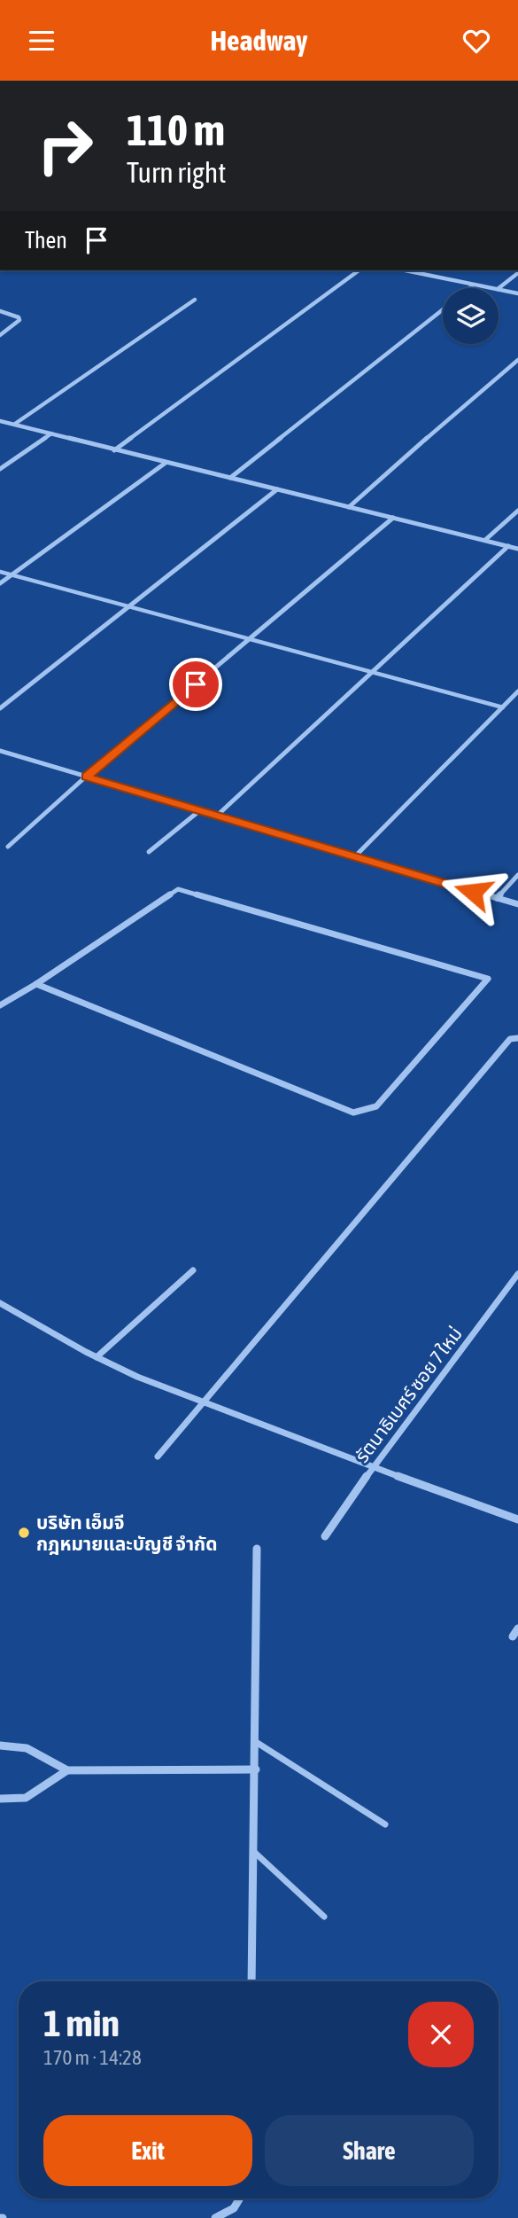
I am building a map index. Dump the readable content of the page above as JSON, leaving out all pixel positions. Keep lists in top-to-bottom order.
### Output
{
  "streets": {
    "street": ["รัตนาธิเบศร์ ซอย 7 ใหม่"]
  },
  "places": ["บริษัท เอ็มจี กฎหมายและบัญชี จำกัด"],
  "page": {
    "header": "Headway",
    "turn": ["110 m", "Turn right"],
    "then": "Then",
    "heading": ["1 min", "170 m · 14:28"],
    "buttons": ["Exit", "Share"]
  }
}
